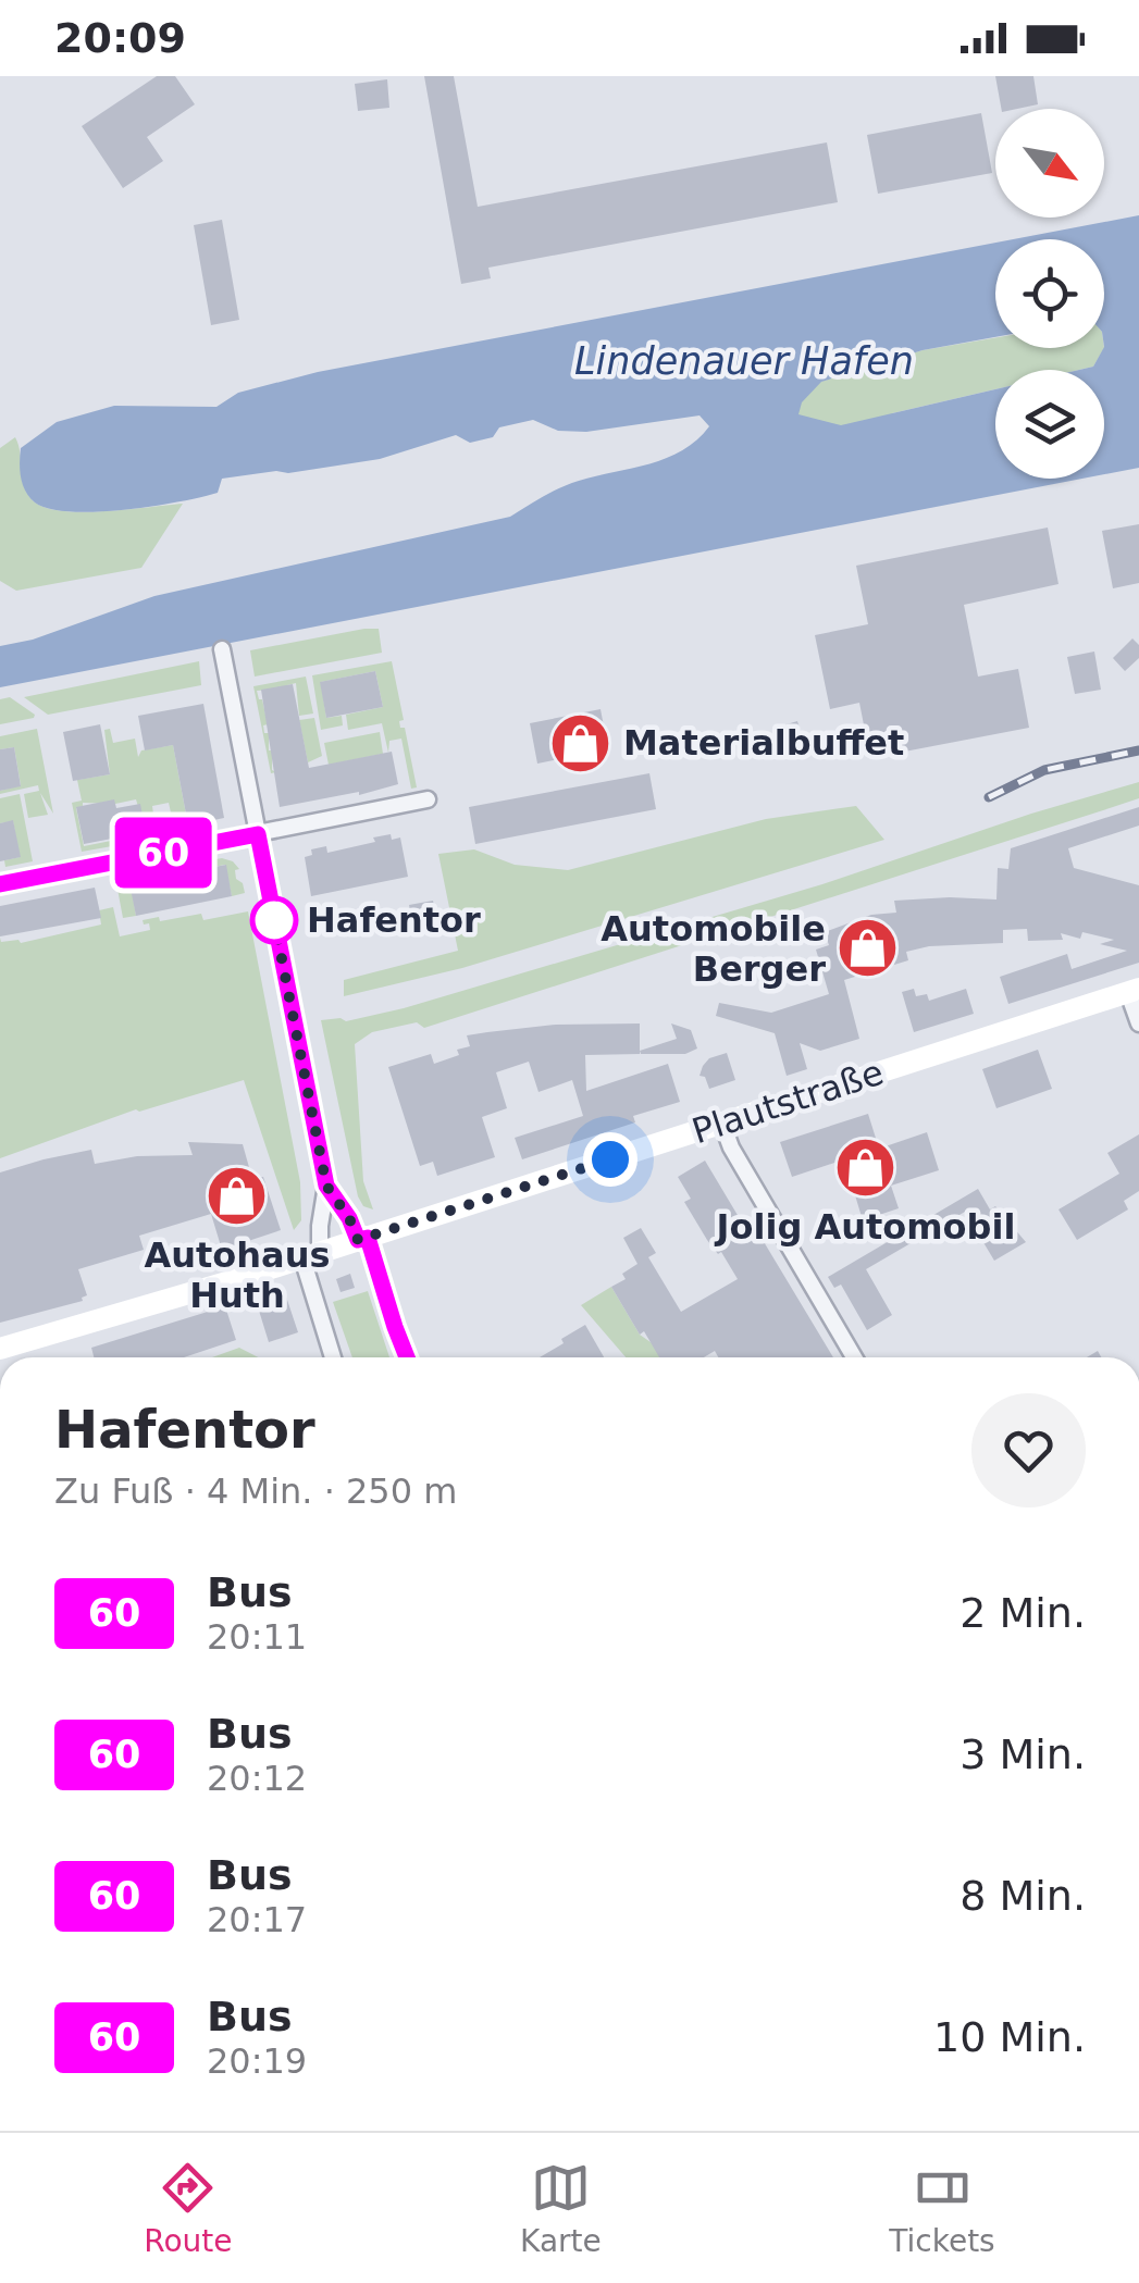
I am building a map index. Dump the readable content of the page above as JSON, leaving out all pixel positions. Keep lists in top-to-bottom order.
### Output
{
  "streets": {
    "main road": ["Plautstraße"]
  },
  "water": ["Lindenauer Hafen"],
  "places": {
    "shop": [
      "Materialbuffet",
      "Automobile Berger",
      "Jolig Automobil",
      "Autohaus Huth"
    ],
    "other": ["Hafentor"]
  },
  "lines": ["bus line 60"],
  "north": "bottom right",
  "page": {
    "status": "20:09",
    "on_map": "60",
    "heading": ["Hafentor", "Zu Fuß · 4 Min. · 250 m"],
    "list": [
      {
        "mark": "60",
        "name": "Bus",
        "note": "20:11",
        "value": "2 Min."
      },
      {
        "mark": "60",
        "name": "Bus",
        "note": "20:12",
        "value": "3 Min."
      },
      {
        "mark": "60",
        "name": "Bus",
        "note": "20:17",
        "value": "8 Min."
      },
      {
        "mark": "60",
        "name": "Bus",
        "note": "20:19",
        "value": "10 Min."
      }
    ],
    "tabs": ["Route", "Karte", "Tickets"]
  }
}
